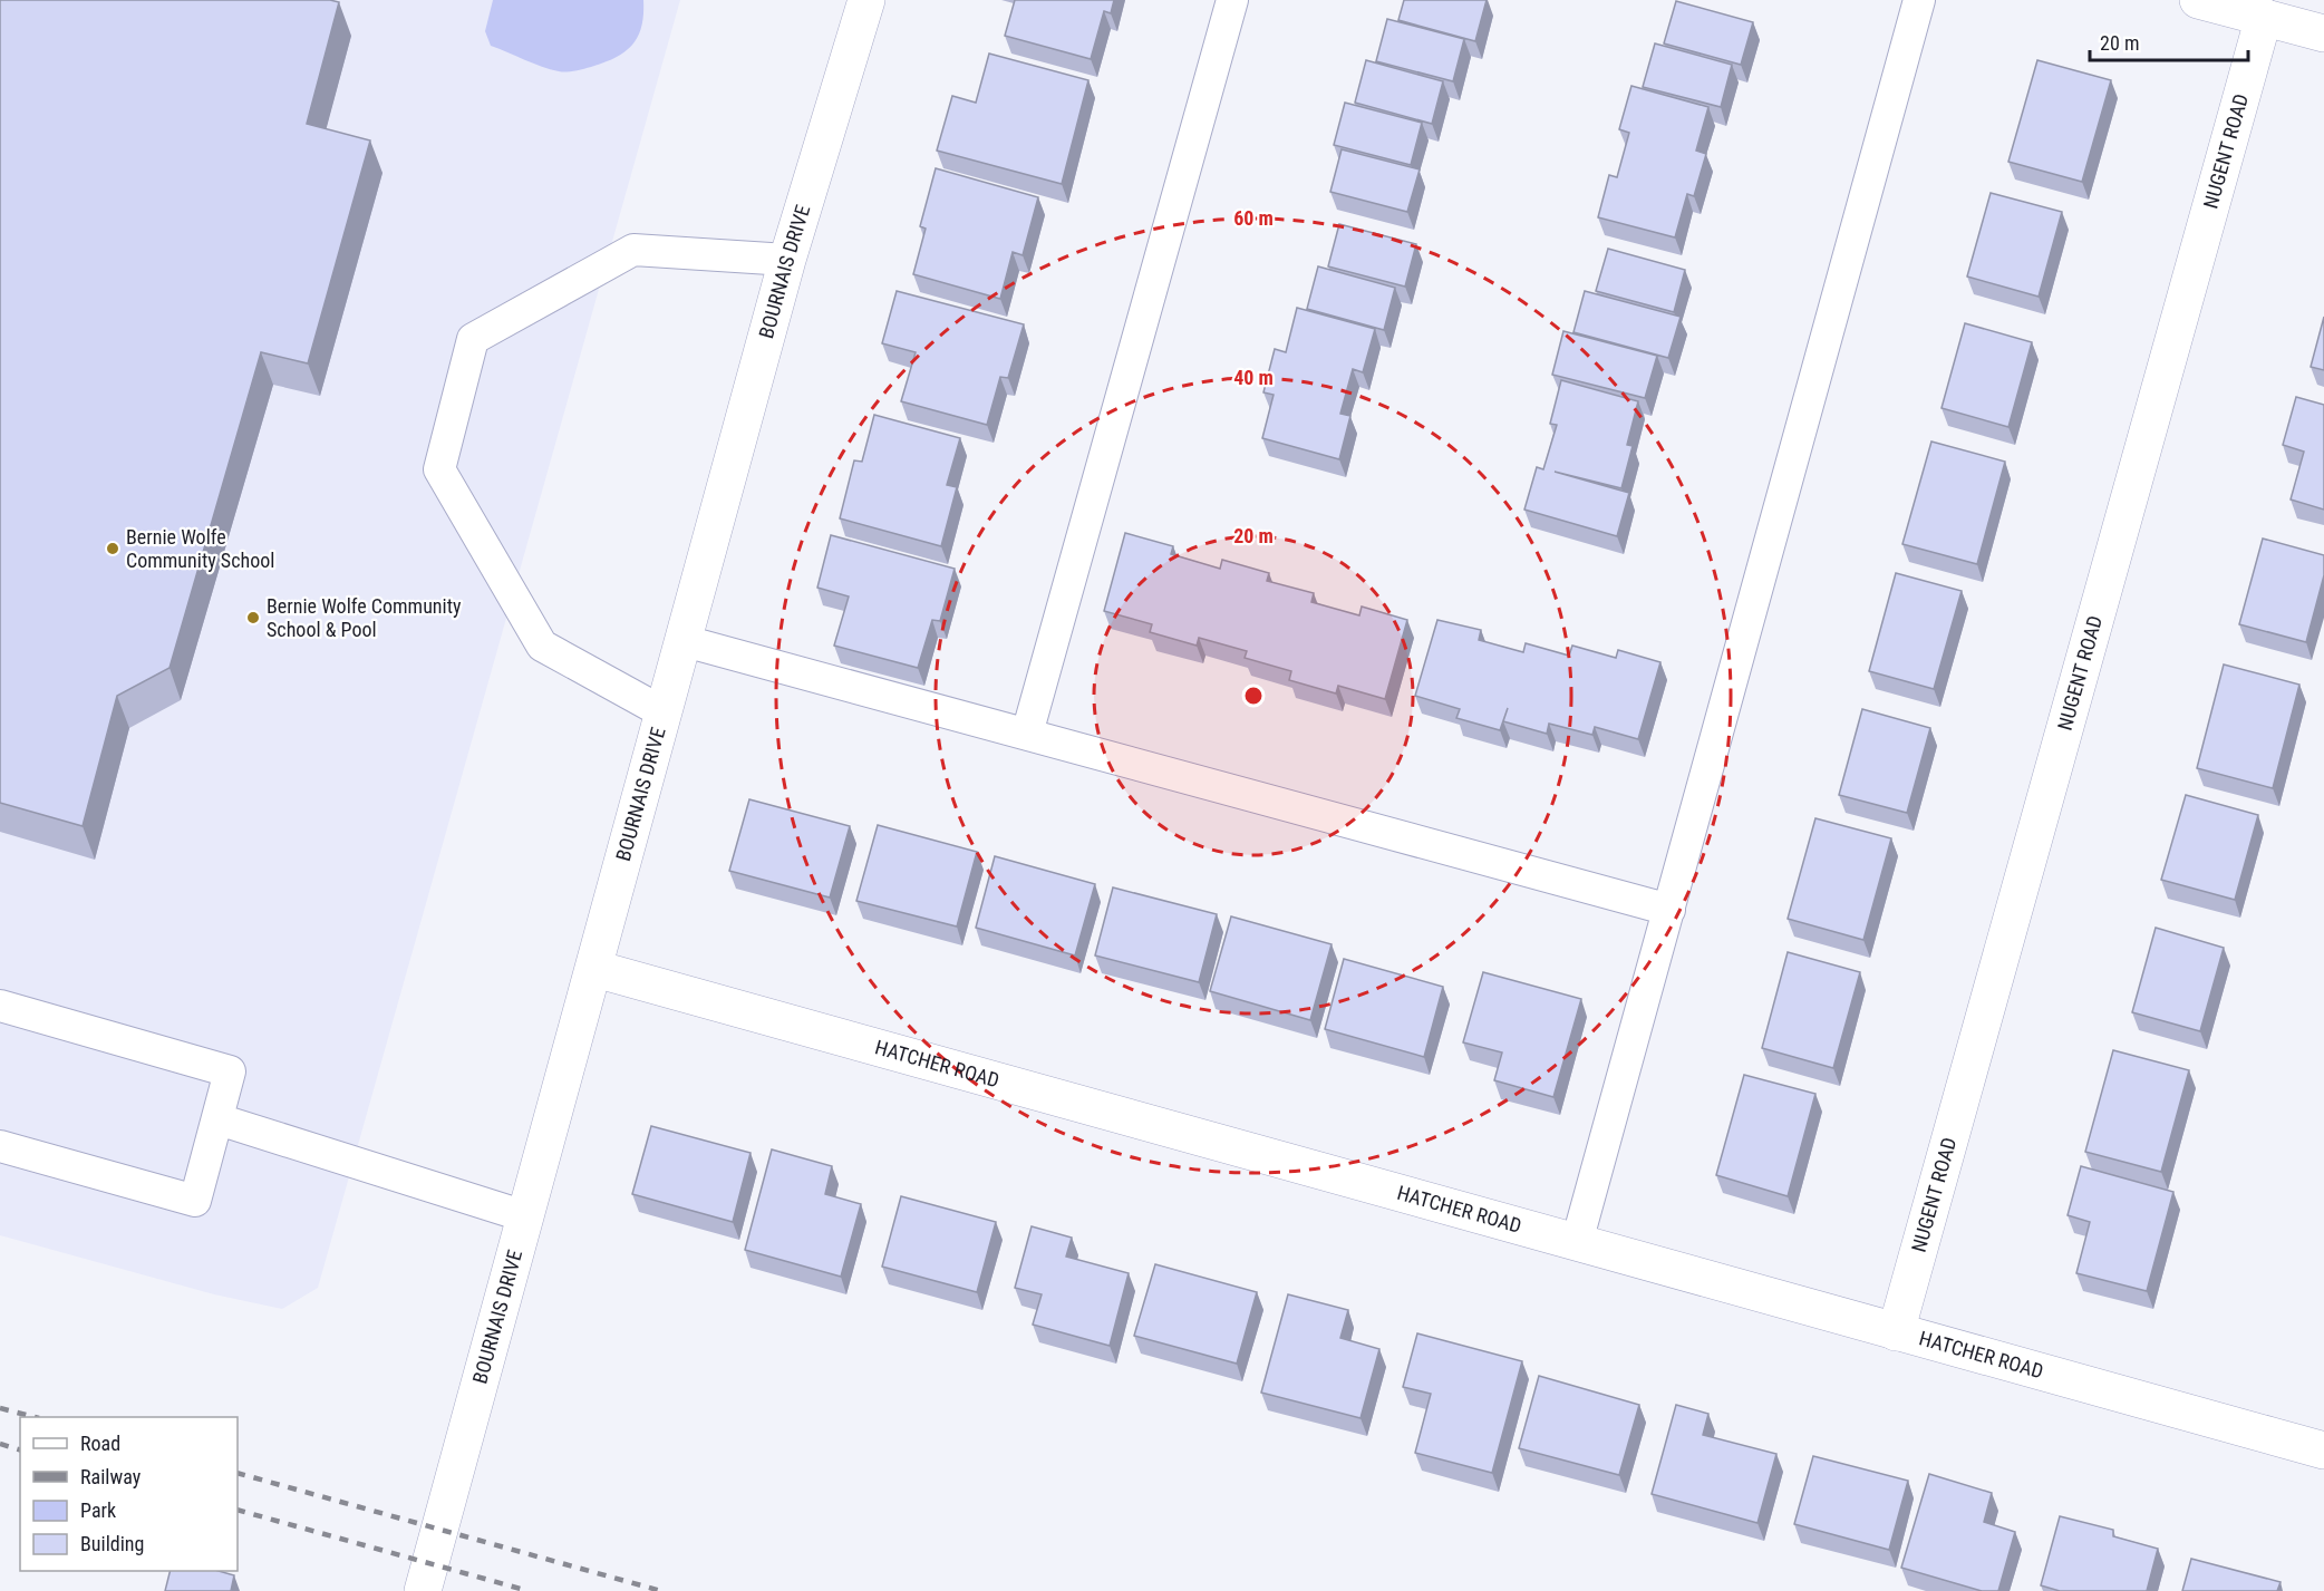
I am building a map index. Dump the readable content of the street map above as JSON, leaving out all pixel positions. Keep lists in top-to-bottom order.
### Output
{
  "streets": {
    "street": ["NUGENT ROAD", "BOURNAIS DRIVE", "HATCHER ROAD"]
  },
  "crossings": [
    ["NUGENT ROAD", "HATCHER ROAD"],
    ["BOURNAIS DRIVE", "HATCHER ROAD"]
  ],
  "places": ["Bernie Wolfe Community School", "Bernie Wolfe Community School & Pool"],
  "legend": [
    "Road",
    "Railway",
    "Park",
    "Building"
  ],
  "scale_bar": "20 m",
  "rings": ["60 m", "40 m", "20 m"]
}
